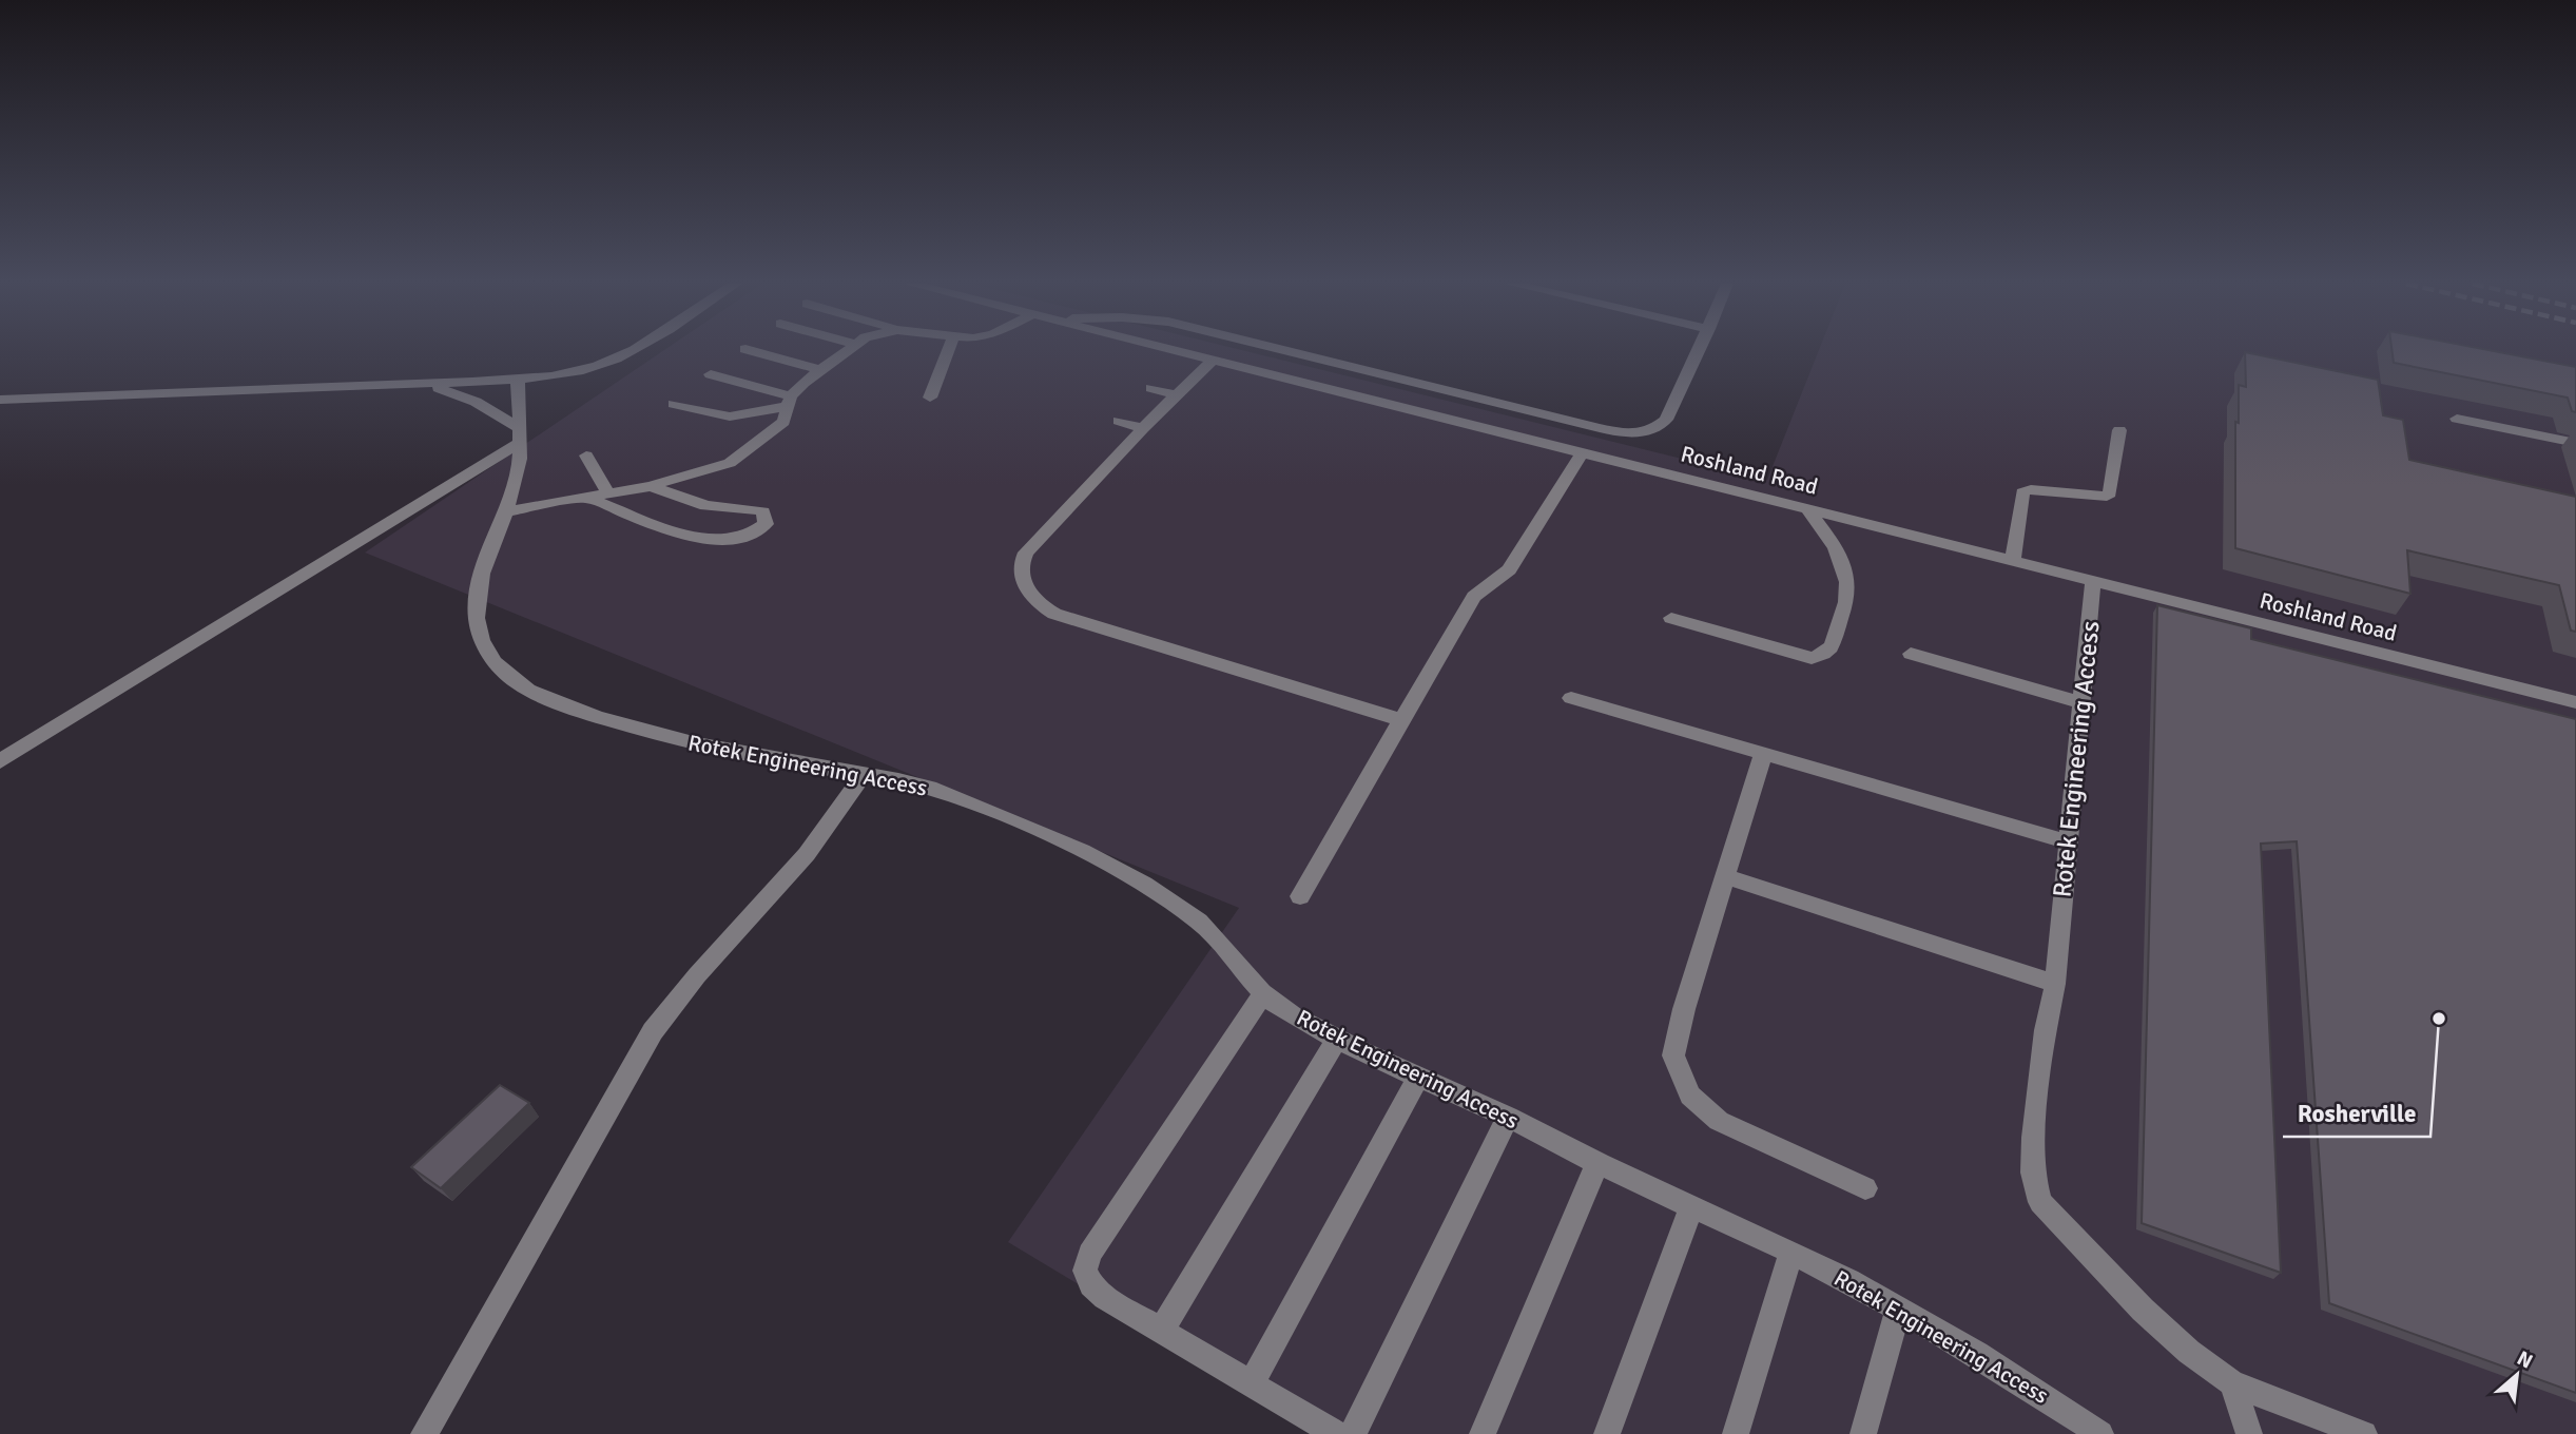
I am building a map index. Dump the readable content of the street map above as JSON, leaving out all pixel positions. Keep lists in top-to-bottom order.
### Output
{
  "streets": {
    "street": ["Roshland Road", "Rotek Engineering Access"]
  },
  "crossings": [
    ["Roshland Road", "Rotek Engineering Access"]
  ],
  "places": ["Rosherville"],
  "north": "top right"
}
